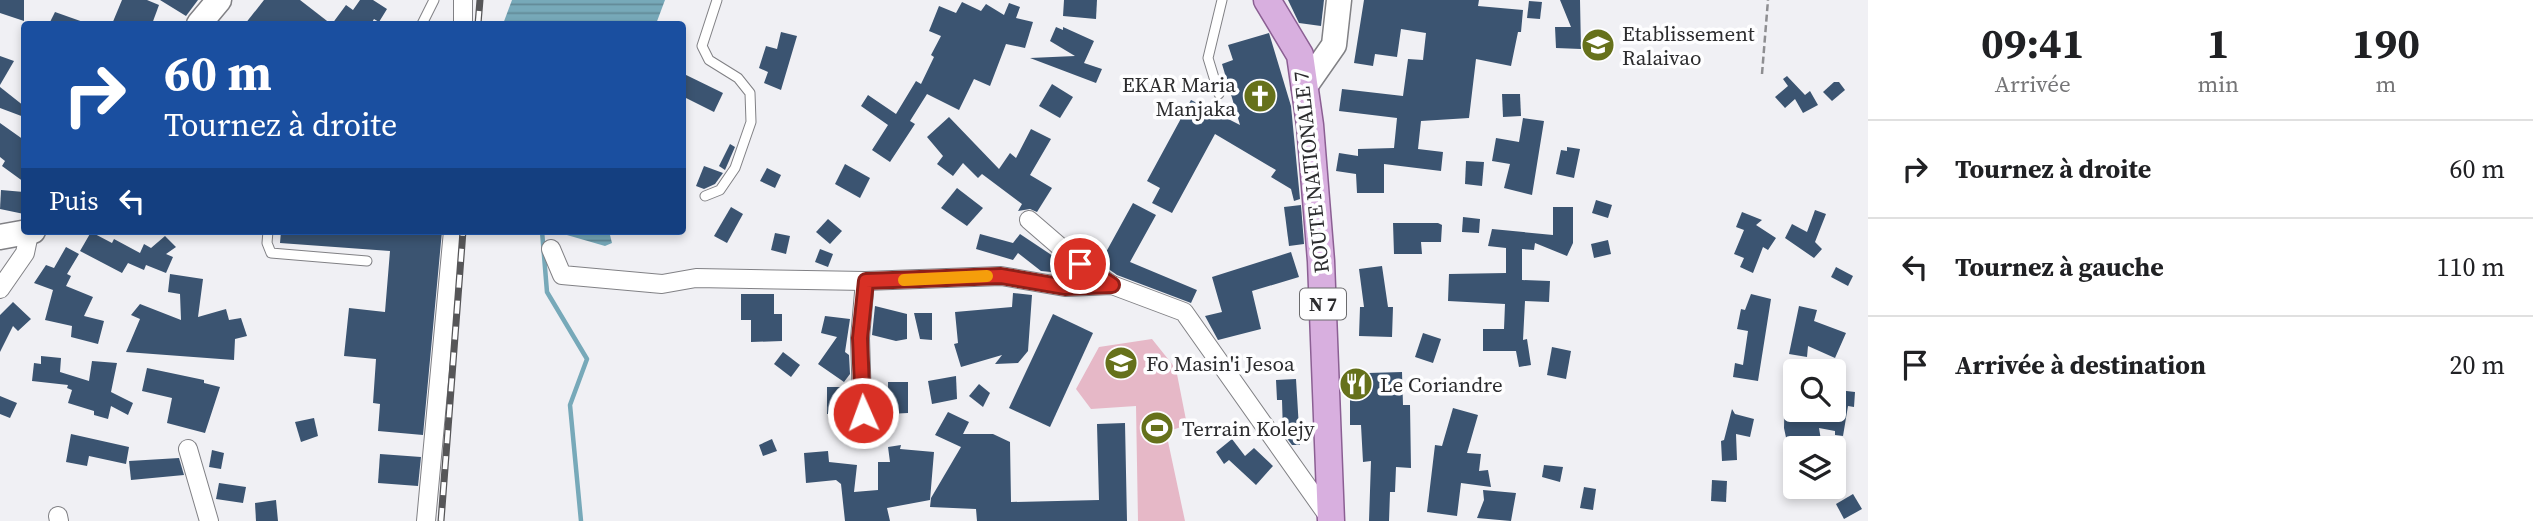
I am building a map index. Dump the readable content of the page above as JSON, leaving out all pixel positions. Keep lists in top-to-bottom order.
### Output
{
  "streets": {
    "main road": ["ROUTE NATIONALE 7", "N 7"]
  },
  "places": {
    "school or university": ["Etablissement Ralaivao", "Fo Masin'i Jesoa"],
    "church": ["EKAR Maria Manjaka"],
    "restaurant": ["Le Coriandre"],
    "sports": ["Terrain Kolejy"]
  },
  "page": {
    "eta": [
      "09:41",
      "Arrivée",
      "1",
      "min",
      "190",
      "m"
    ],
    "turn": ["60 m", "Tournez à droite"],
    "list": [
      {
        "name": "Tournez à droite",
        "value": "60 m"
      },
      {
        "name": "Tournez à gauche",
        "value": "110 m"
      },
      {
        "name": "Arrivée à destination",
        "value": "20 m"
      }
    ],
    "then": "Puis"
  }
}
